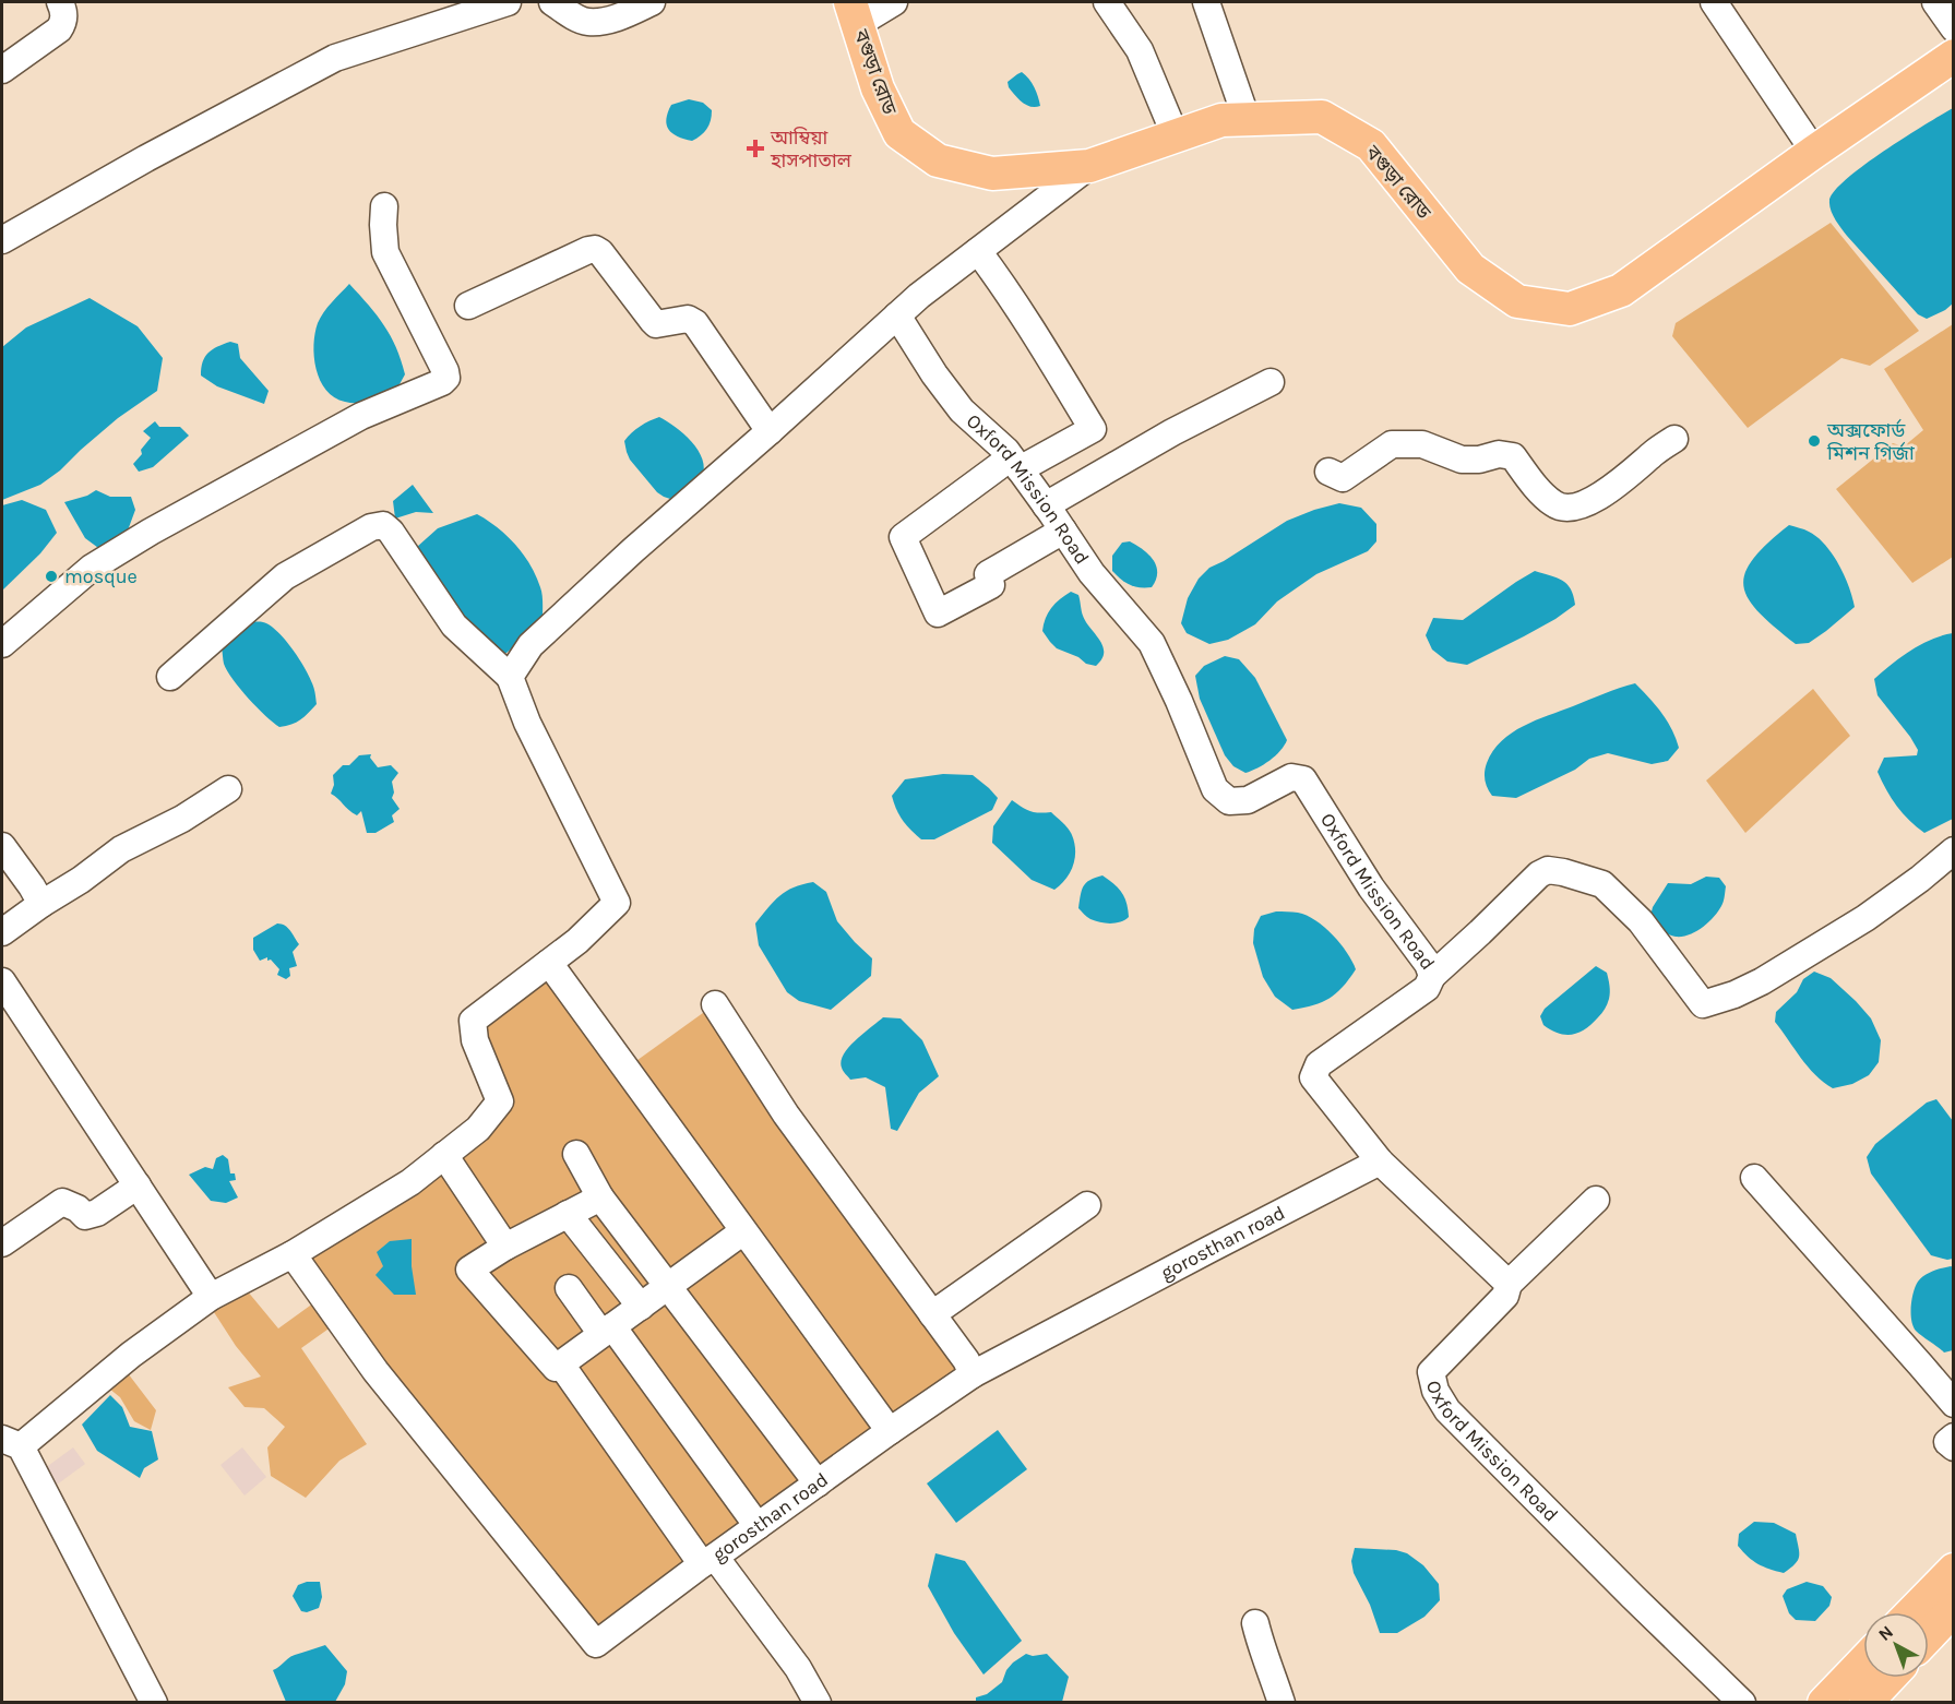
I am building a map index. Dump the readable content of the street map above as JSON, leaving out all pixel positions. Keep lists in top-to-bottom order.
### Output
{
  "streets": {
    "main road": ["বগুড়া রোড"],
    "street": ["Oxford Mission Road", "gorosthan road"]
  },
  "crossings": [
    ["Oxford Mission Road", "gorosthan road"]
  ],
  "places": {
    "health": ["আম্বিয়া হাসপাতাল"],
    "other": ["অক্সফোর্ড মিশন গির্জা", "mosque"]
  },
  "north": "top left"
}
